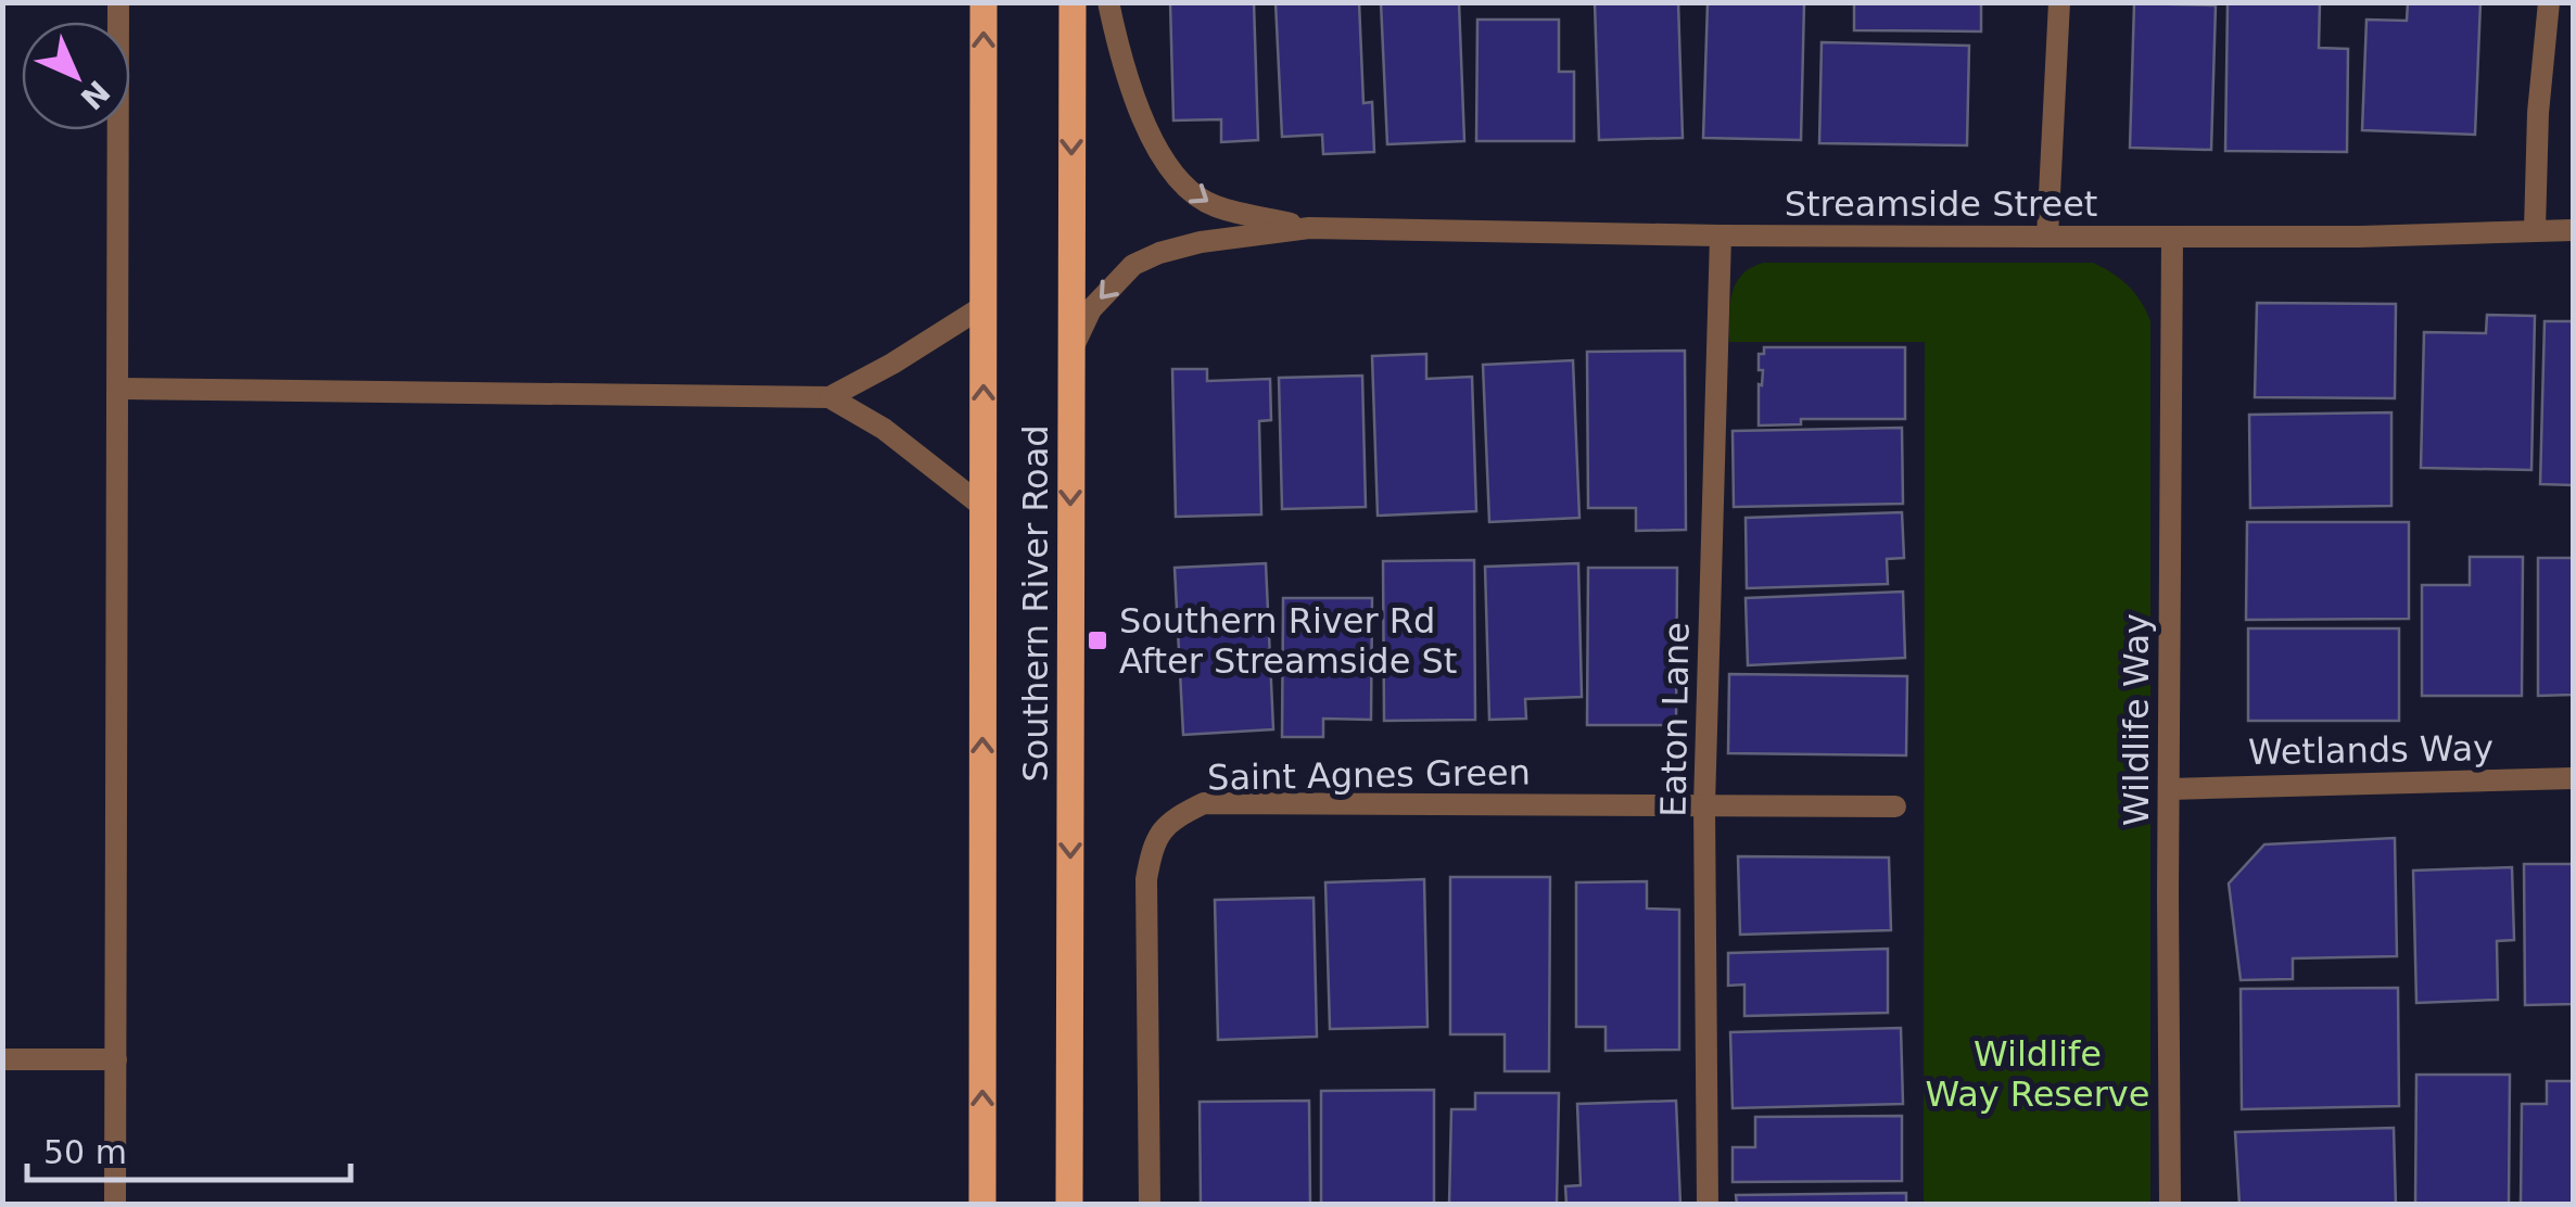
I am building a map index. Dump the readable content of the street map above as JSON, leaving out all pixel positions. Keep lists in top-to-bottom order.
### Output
{
  "streets": {
    "main road": ["Southern River Road"],
    "street": [
      "Streamside Street",
      "Eaton Lane",
      "Wildlife Way",
      "Wetlands Way",
      "Saint Agnes Green"
    ]
  },
  "crossings": [
    ["Streamside Street", "Southern River Road"],
    ["Streamside Street", "Eaton Lane"],
    ["Streamside Street", "Wildlife Way"],
    ["Eaton Lane", "Saint Agnes Green"],
    ["Wildlife Way", "Wetlands Way"]
  ],
  "parks": ["Wildlife Way Reserve"],
  "places": {
    "transit": ["Southern River Rd After Streamside St"]
  },
  "scale_bar": "50 m",
  "north": "bottom right"
}
